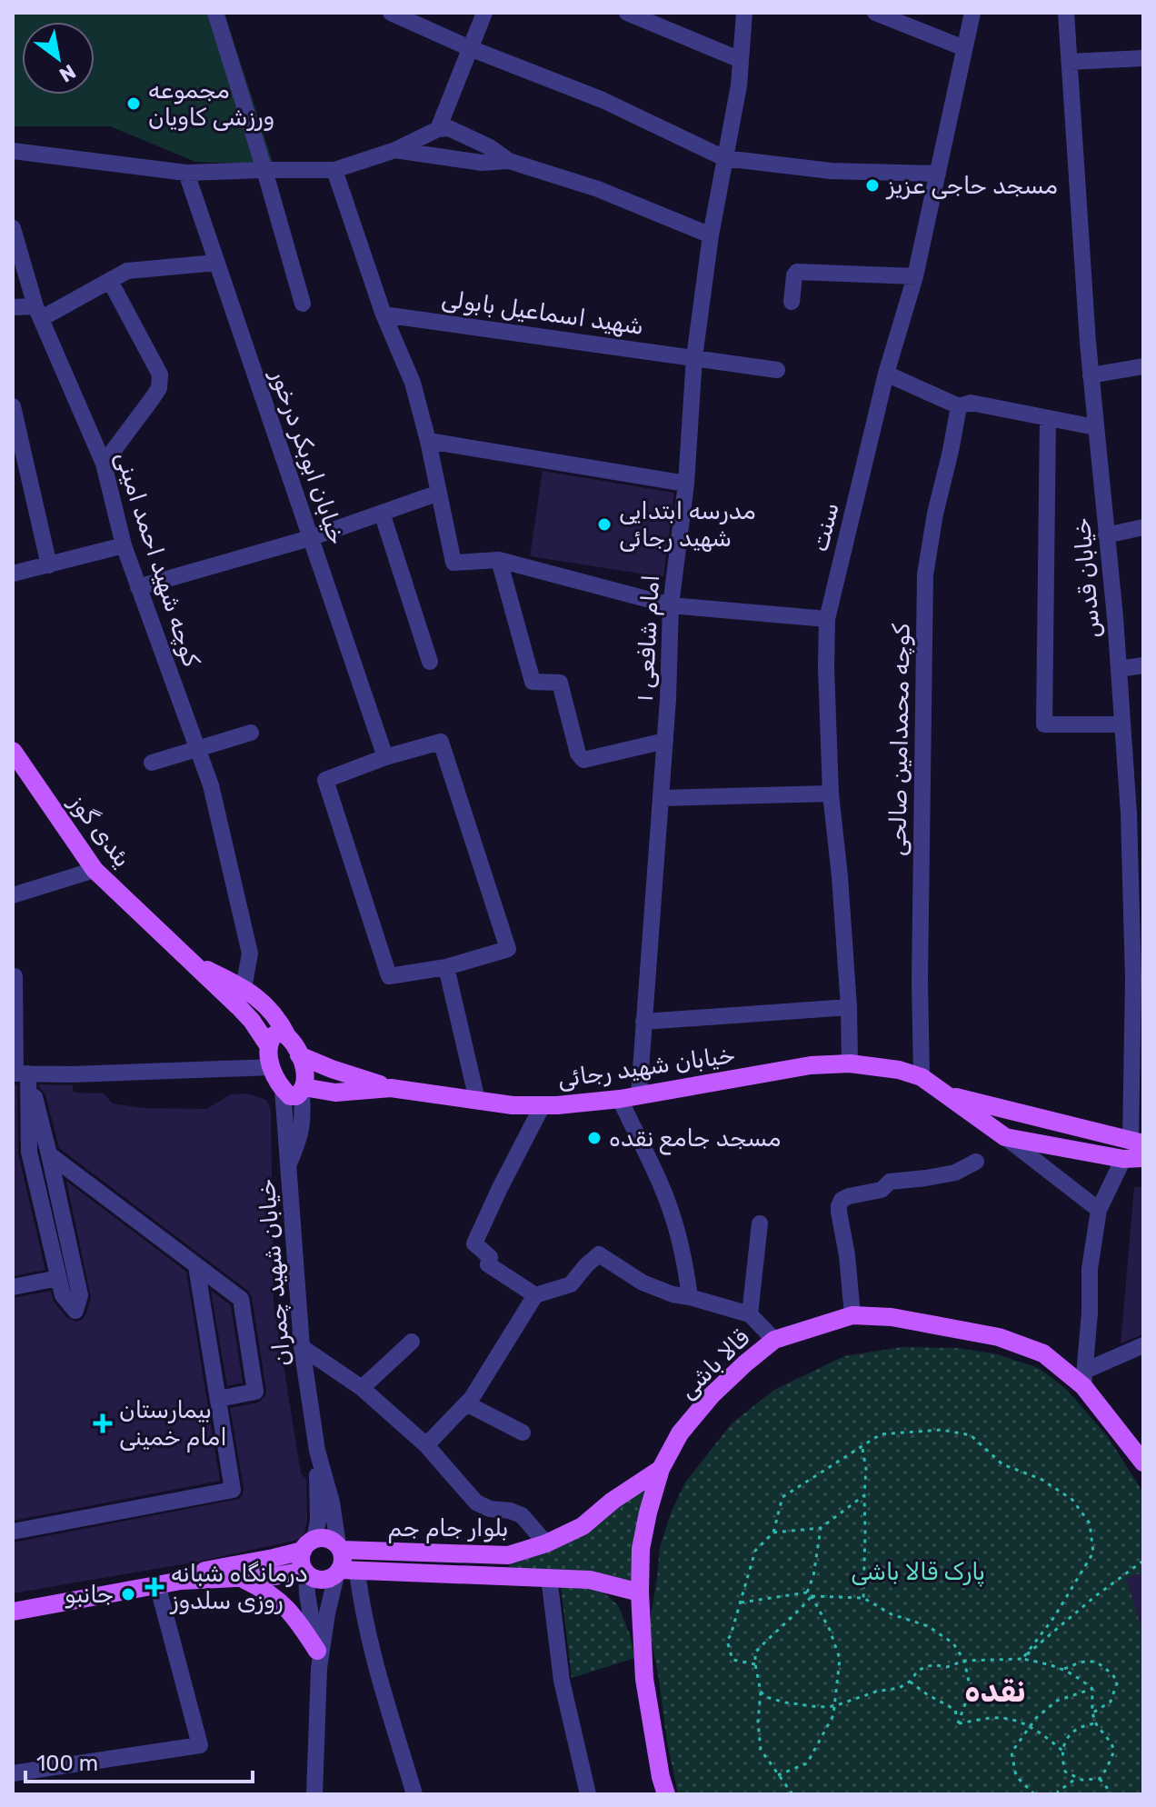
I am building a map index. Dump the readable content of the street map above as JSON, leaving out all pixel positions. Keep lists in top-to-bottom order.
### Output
{
  "streets": {
    "main road": [
      "یئدی گوز",
      "خیابان شهید رجائی",
      "قالا باشی",
      "بلوار جام جم"
    ],
    "street": [
      "شهید اسماعیل بابولی",
      "خیابان ابوبکر درخور",
      "سنت",
      "کوچه شهید احمد امینی",
      "خیابان قدس",
      "امام شافعی ۱",
      "کوچه محمدامین صالحی",
      "خیابان شهید چمران"
    ]
  },
  "crossings": [
    ["شهید اسماعیل بابولی", "امام شافعی ۱"],
    ["سنت", "خیابان شهید رجائی"],
    ["خیابان قدس", "خیابان شهید رجائی"],
    ["امام شافعی ۱", "خیابان شهید رجائی"],
    ["کوچه محمدامین صالحی", "خیابان شهید رجائی"],
    ["خیابان شهید رجائی", "خیابان شهید چمران"],
    ["خیابان شهید چمران", "بلوار جام جم"],
    ["قالا باشی", "بلوار جام جم"]
  ],
  "districts": ["نقده"],
  "parks": ["پارک قالا باشی"],
  "places": {
    "other": [
      "مجموعه ورزشی کاویان",
      "مسجد حاجی عزیز",
      "مدرسه ابتدایی شهید رجائی",
      "مسجد جامع نقده",
      "جانبو"
    ],
    "health": ["بیمارستان امام خمینی", "درمانگاه شبانه روزی سلدوز"]
  },
  "scale_bar": "100 m",
  "north": "bottom right"
}
